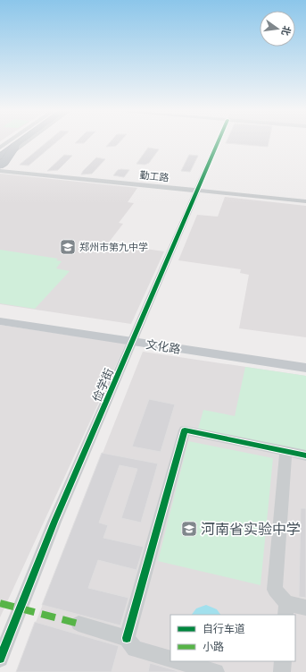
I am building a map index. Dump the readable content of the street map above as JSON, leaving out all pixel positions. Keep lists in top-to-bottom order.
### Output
{
  "streets": {
    "main road": ["文化路"],
    "street": ["勤工路", "俭学街"]
  },
  "crossings": [
    ["勤工路", "俭学街"],
    ["文化路", "俭学街"]
  ],
  "places": {
    "school or university": ["郑州市第九中学", "河南省实验中学"]
  },
  "legend": ["自行车道", "小路"],
  "north": "right"
}
